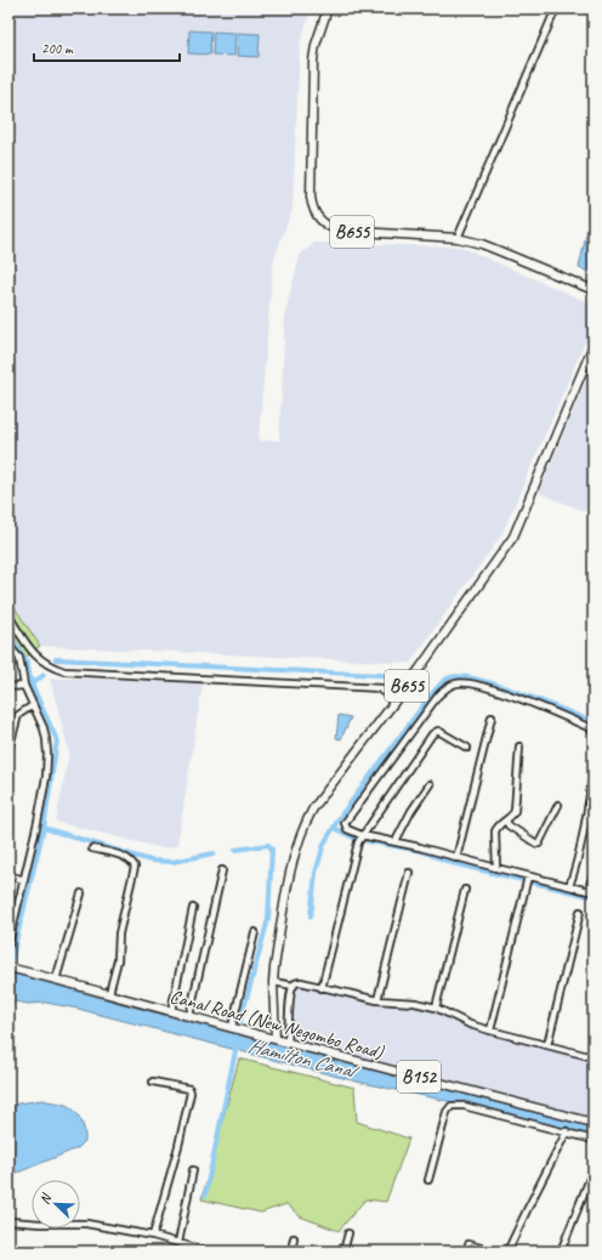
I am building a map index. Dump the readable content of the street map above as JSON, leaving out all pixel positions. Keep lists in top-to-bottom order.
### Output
{
  "streets": {
    "main road": ["B655", "Canal Road (New Negombo Road)", "B152"]
  },
  "crossings": [
    ["B655", "Canal Road (New Negombo Road)"]
  ],
  "water": ["Hamilton Canal"],
  "scale_bar": "200 m",
  "north": "top left"
}
